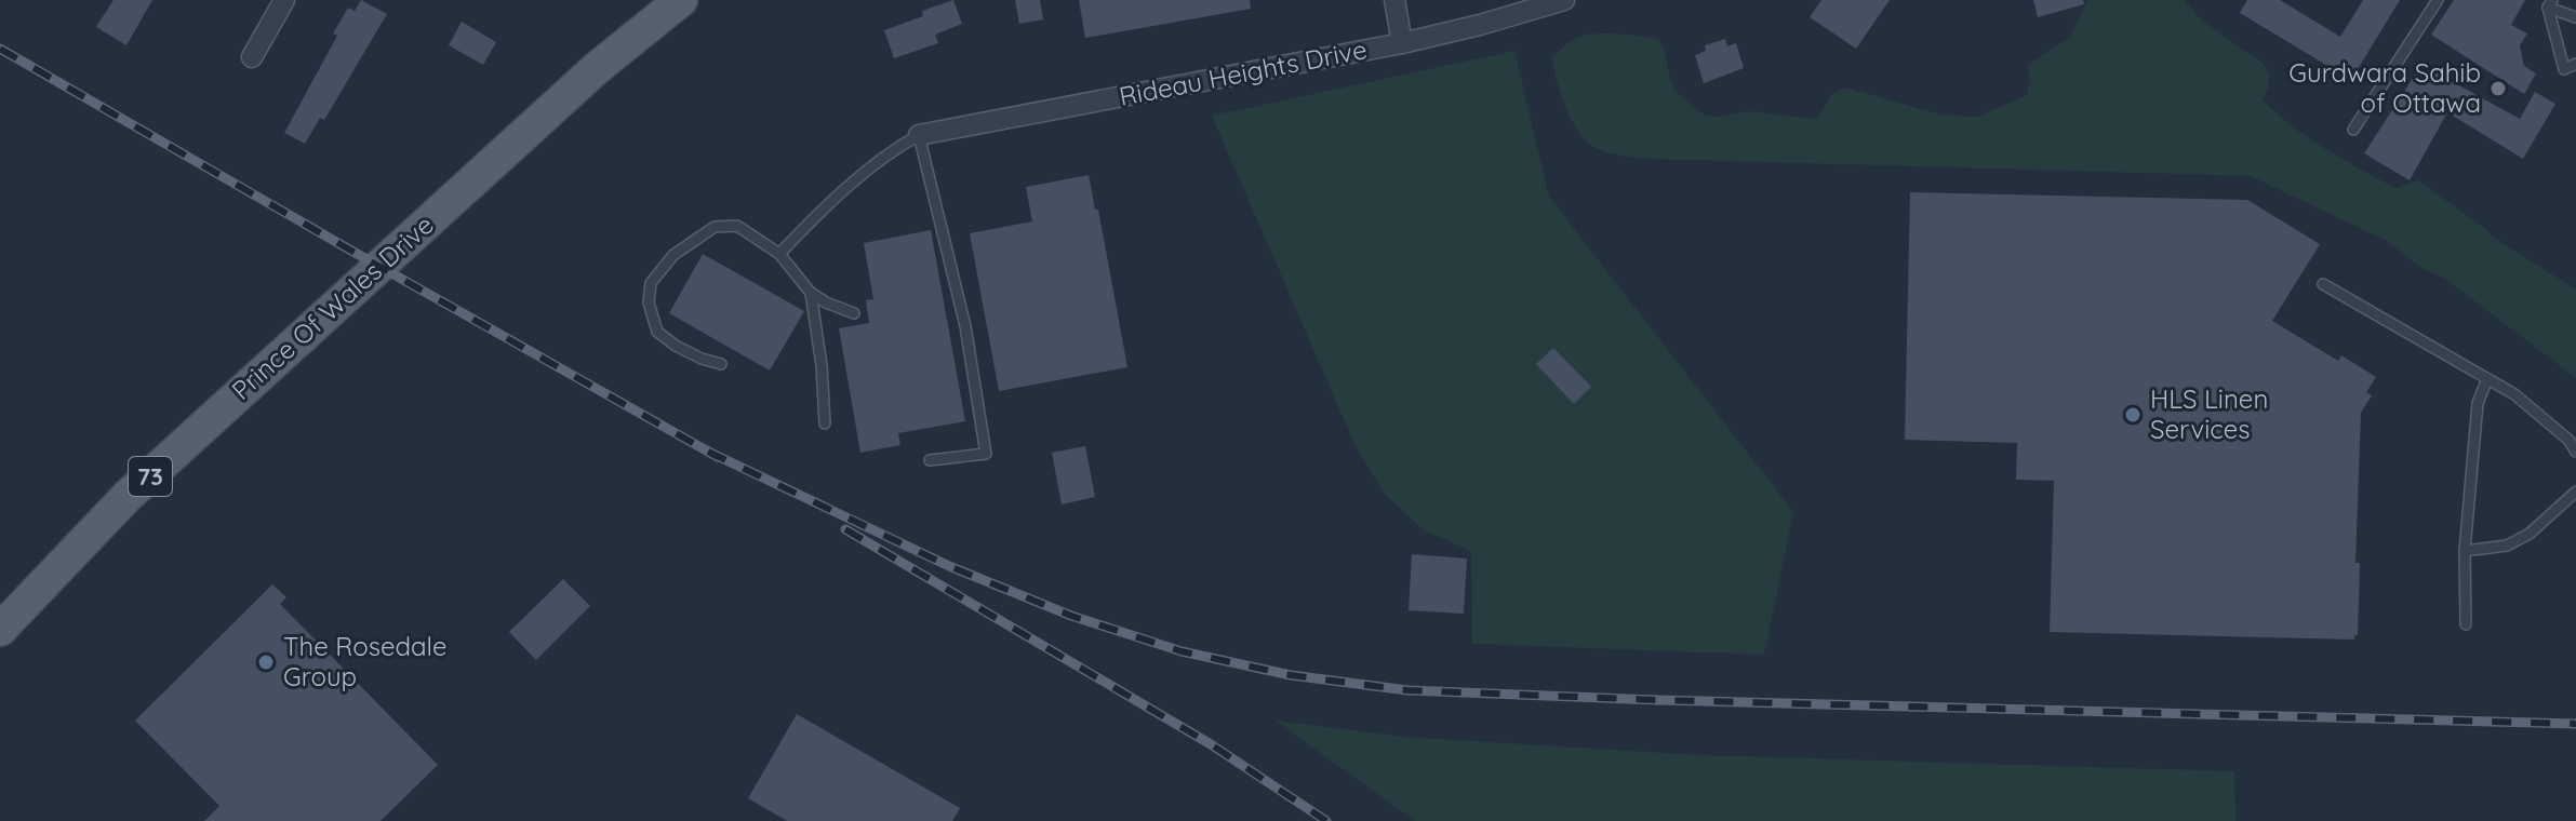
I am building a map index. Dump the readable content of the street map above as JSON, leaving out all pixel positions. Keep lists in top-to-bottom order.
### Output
{
  "streets": {
    "main road": ["Prince Of Wales Drive", "73"],
    "street": ["Rideau Heights Drive"]
  },
  "places": ["Gurdwara Sahib of Ottawa", "HLS Linen Services", "The Rosedale Group"]
}
